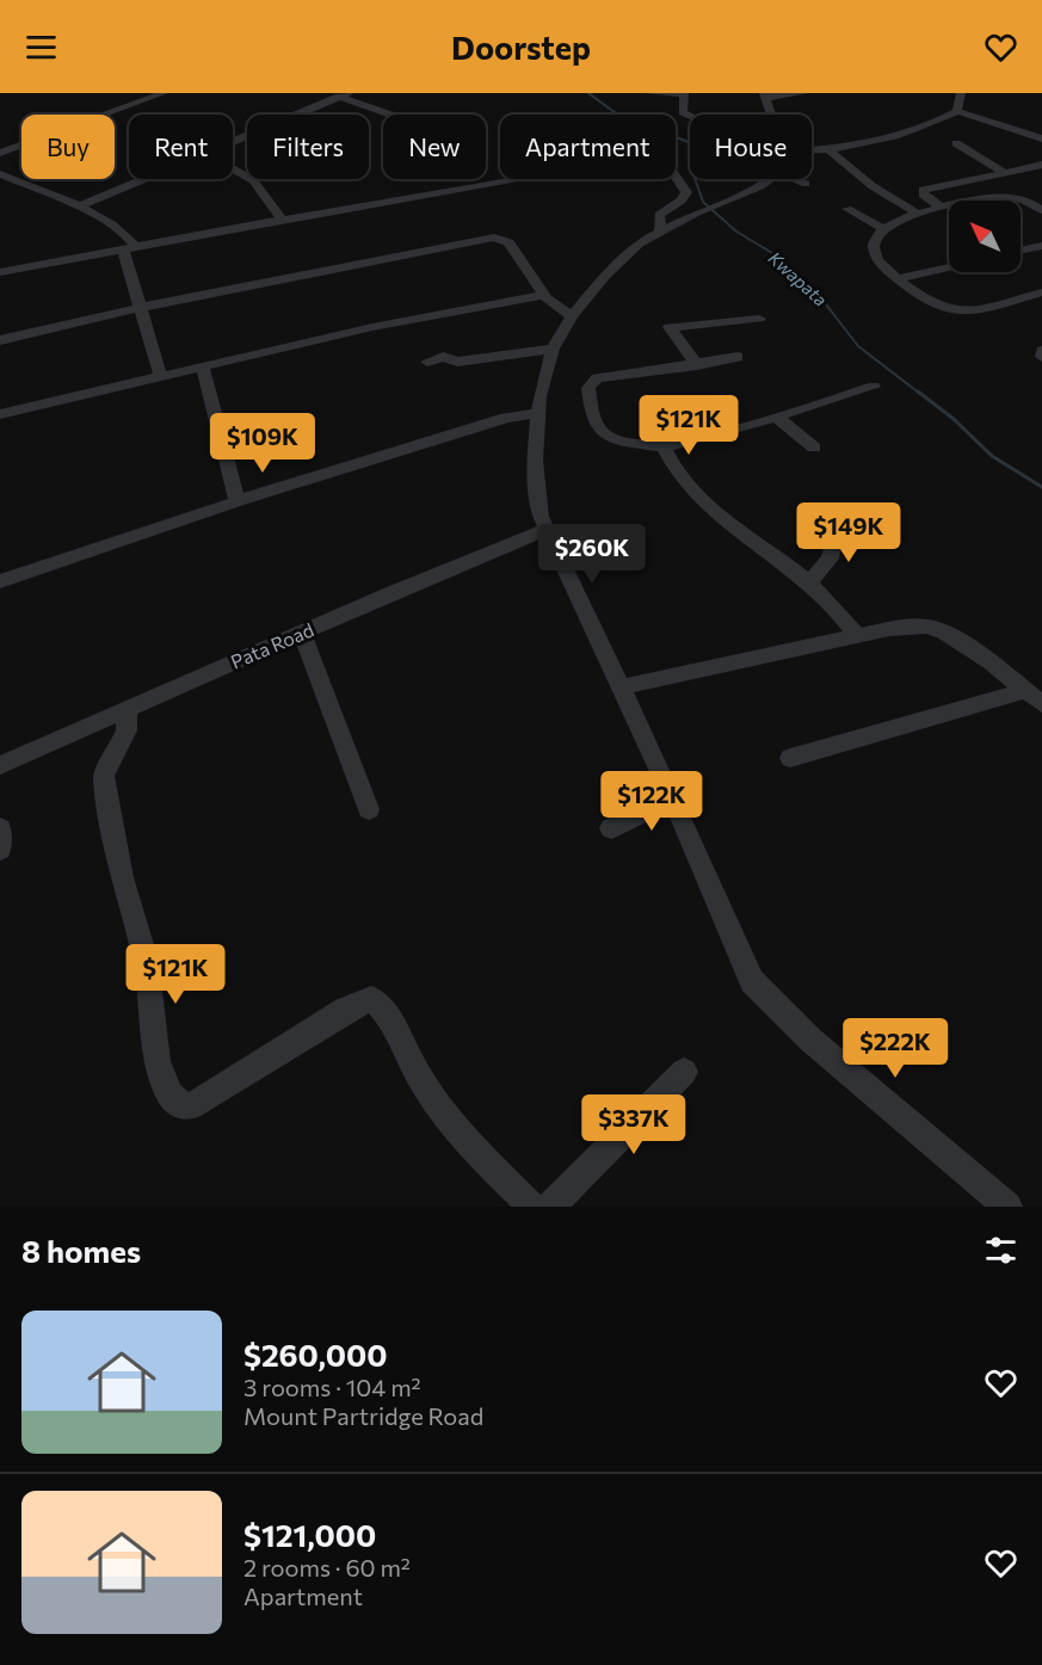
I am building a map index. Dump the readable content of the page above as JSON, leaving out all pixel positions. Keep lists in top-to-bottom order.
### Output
{
  "streets": {
    "street": ["Pata Road"]
  },
  "water": ["Kwapata"],
  "north": "top left",
  "page": {
    "header": "Doorstep",
    "chip": [
      "Buy",
      "Rent",
      "Filters",
      "New",
      "Apartment",
      "House"
    ],
    "price": [
      "$121K",
      "$109K",
      "$149K",
      "$260K",
      "$122K",
      "$121K",
      "$222K",
      "$337K"
    ],
    "heading": "8 homes",
    "list": [
      {
        "name": "$260,000",
        "note": "3 rooms · 104 m² · Mount Partridge Road"
      },
      {
        "name": "$121,000",
        "note": "2 rooms · 60 m² · Apartment"
      }
    ]
  }
}
